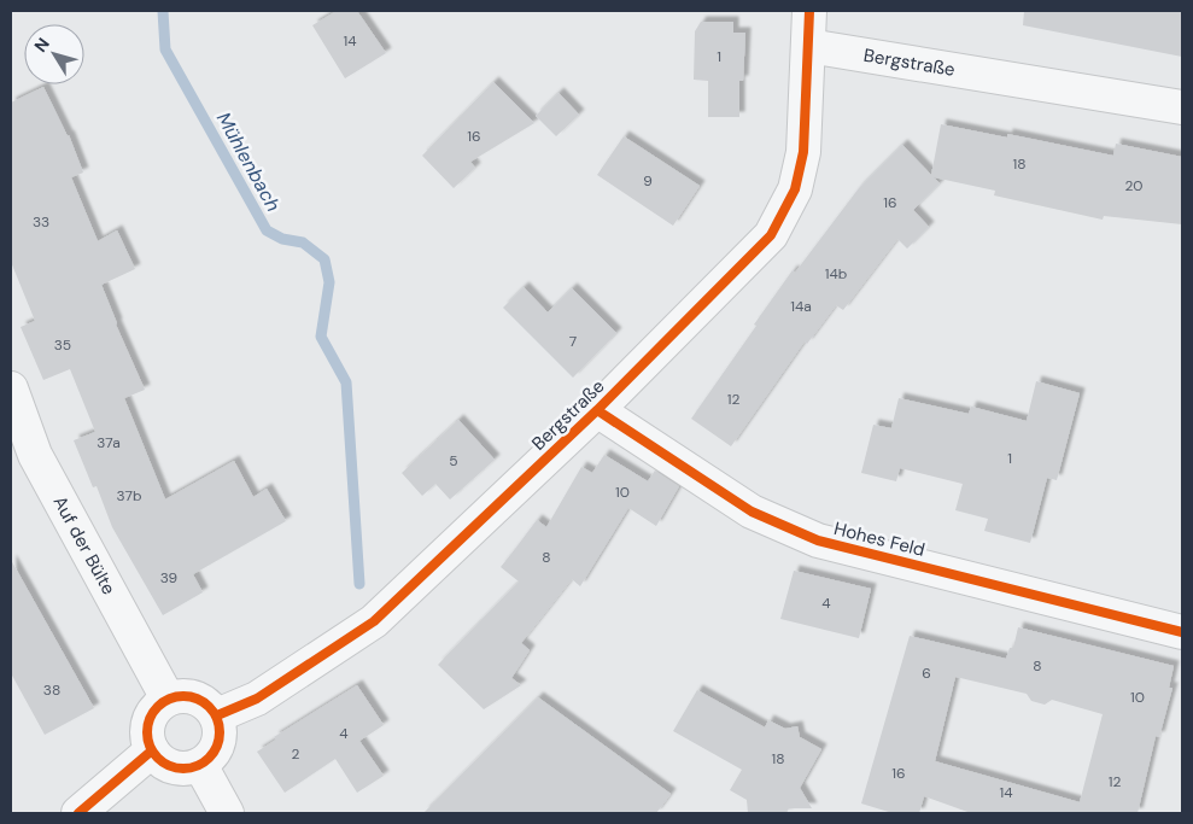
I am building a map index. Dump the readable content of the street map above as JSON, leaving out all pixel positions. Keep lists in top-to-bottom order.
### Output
{
  "streets": {
    "street": ["Bergstraße", "Hohes Feld", "Auf der Bülte"]
  },
  "crossings": [
    ["Bergstraße", "Hohes Feld"],
    ["Bergstraße", "Auf der Bülte"]
  ],
  "water": ["Mühlenbach"],
  "house_numbers": [
    "14",
    "1",
    "16",
    "18",
    "9",
    "20",
    "16",
    "33",
    "14b",
    "14a",
    "7",
    "35",
    "12",
    "37a",
    "1",
    "5",
    "10",
    "37b",
    "8",
    "39",
    "4",
    "8",
    "6",
    "38",
    "10",
    "4",
    "2",
    "18",
    "16",
    "12",
    "14"
  ],
  "north": "top left"
}
